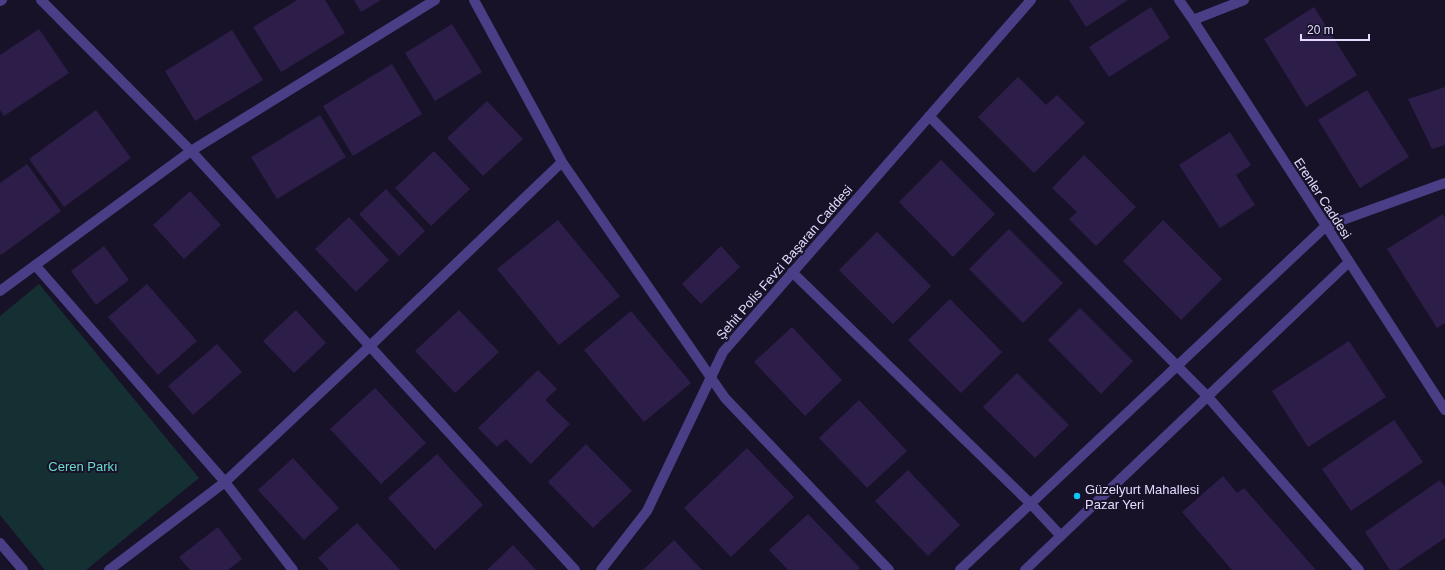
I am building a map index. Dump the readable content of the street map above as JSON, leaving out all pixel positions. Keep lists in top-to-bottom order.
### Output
{
  "streets": {
    "street": ["Erenler Caddesi", "Şehit Polis Fevzi Başaran Caddesi"]
  },
  "parks": ["Ceren Parkı"],
  "places": ["Güzelyurt Mahallesi Pazar Yeri"],
  "scale_bar": "20 m"
}
